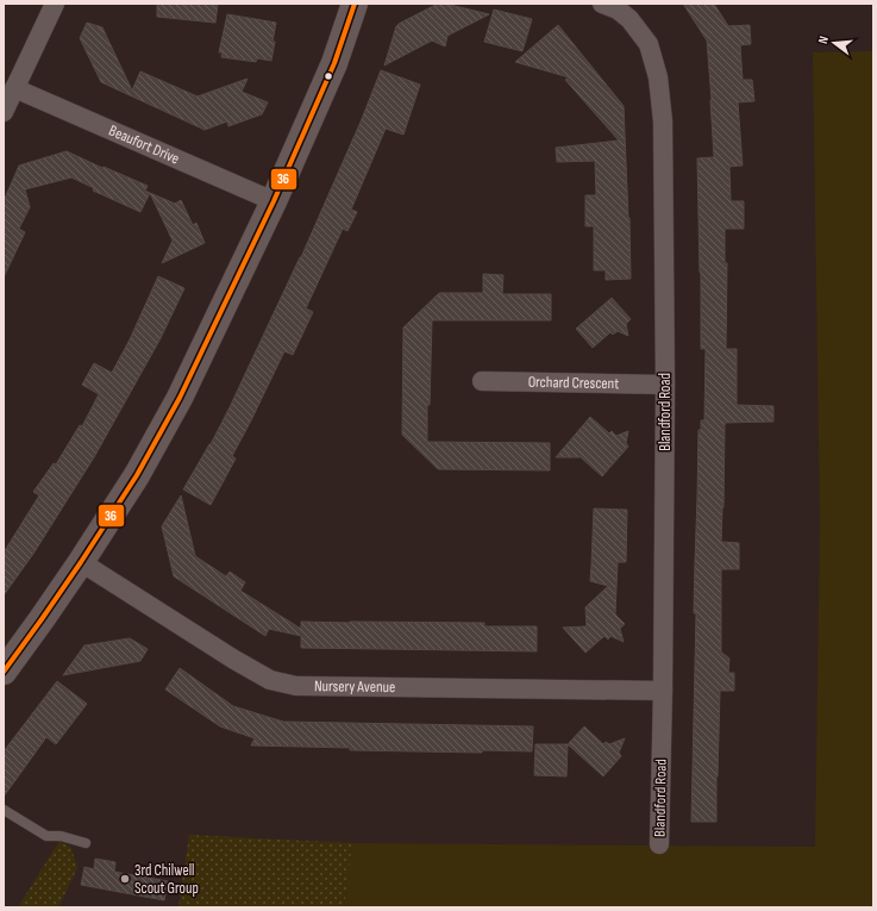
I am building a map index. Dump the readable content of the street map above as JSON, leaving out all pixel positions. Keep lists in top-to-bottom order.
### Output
{
  "streets": {
    "street": [
      "Beaufort Drive",
      "Orchard Crescent",
      "Blandford Road",
      "Nursery Avenue"
    ]
  },
  "crossings": [
    ["Orchard Crescent", "Blandford Road"],
    ["Blandford Road", "Nursery Avenue"]
  ],
  "places": ["3rd Chilwell Scout Group"],
  "lines": ["transit line 36"],
  "north": "left"
}
